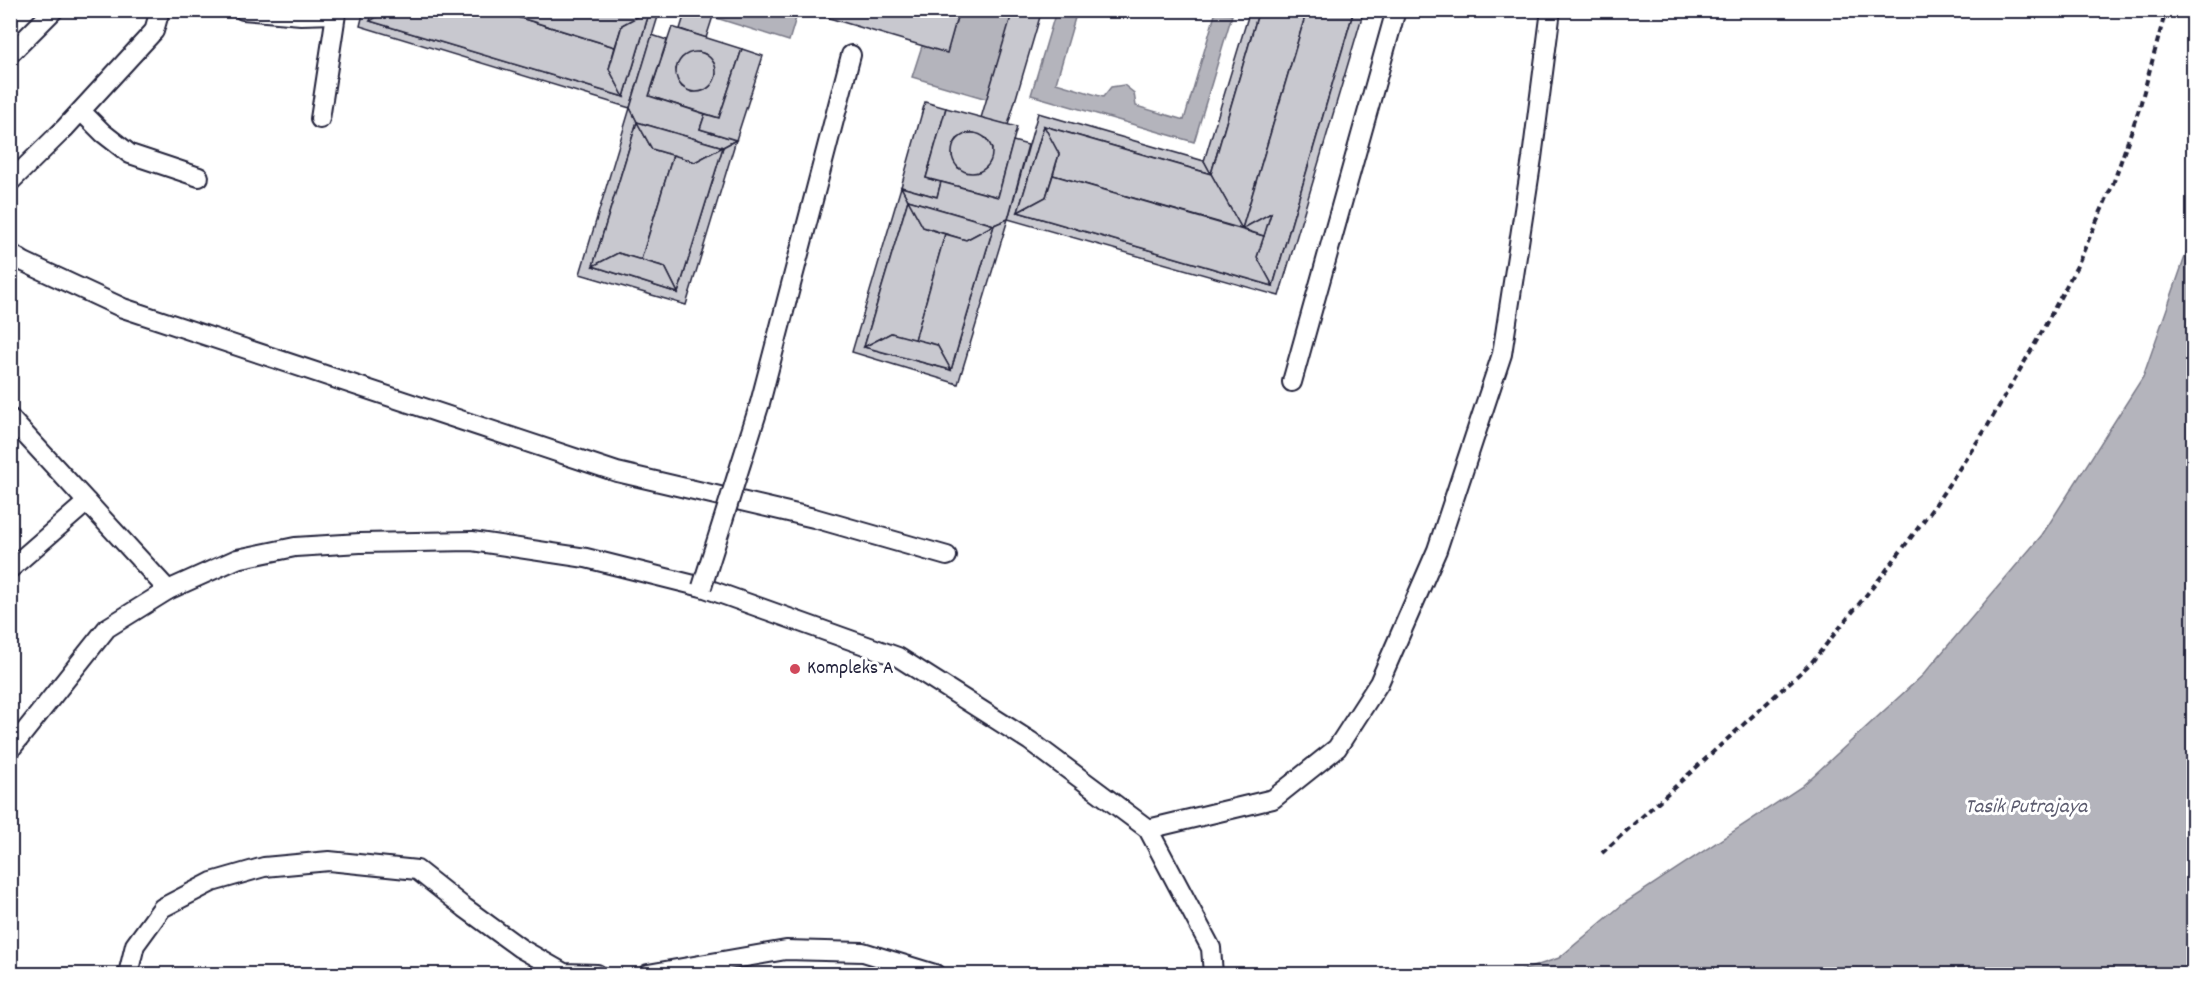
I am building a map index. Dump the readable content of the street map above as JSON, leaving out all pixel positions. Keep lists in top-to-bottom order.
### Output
{
  "water": ["Tasik Putrajaya"],
  "places": ["Kompleks A"]
}
